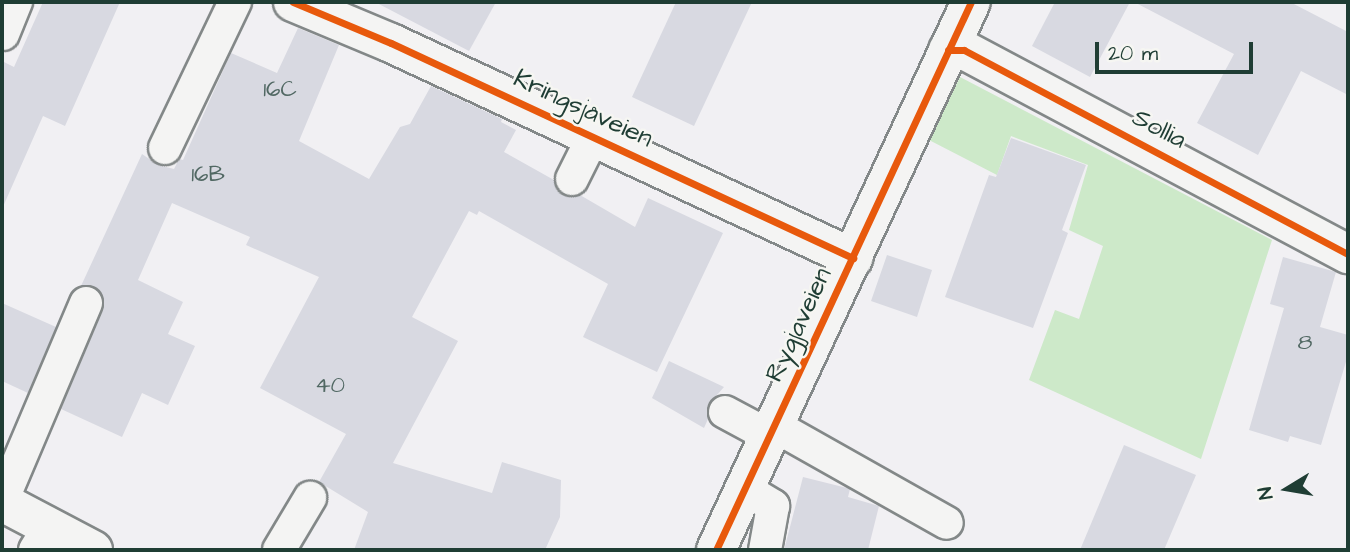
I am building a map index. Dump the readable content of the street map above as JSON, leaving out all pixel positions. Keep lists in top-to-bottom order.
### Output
{
  "streets": {
    "street": ["Kringsjåveien", "Sollia", "Rygjaveien"]
  },
  "crossings": [
    ["Kringsjåveien", "Rygjaveien"],
    ["Sollia", "Rygjaveien"]
  ],
  "house_numbers": [
    "16C",
    "16B",
    "8",
    "40"
  ],
  "scale_bar": "20 m",
  "north": "left"
}
